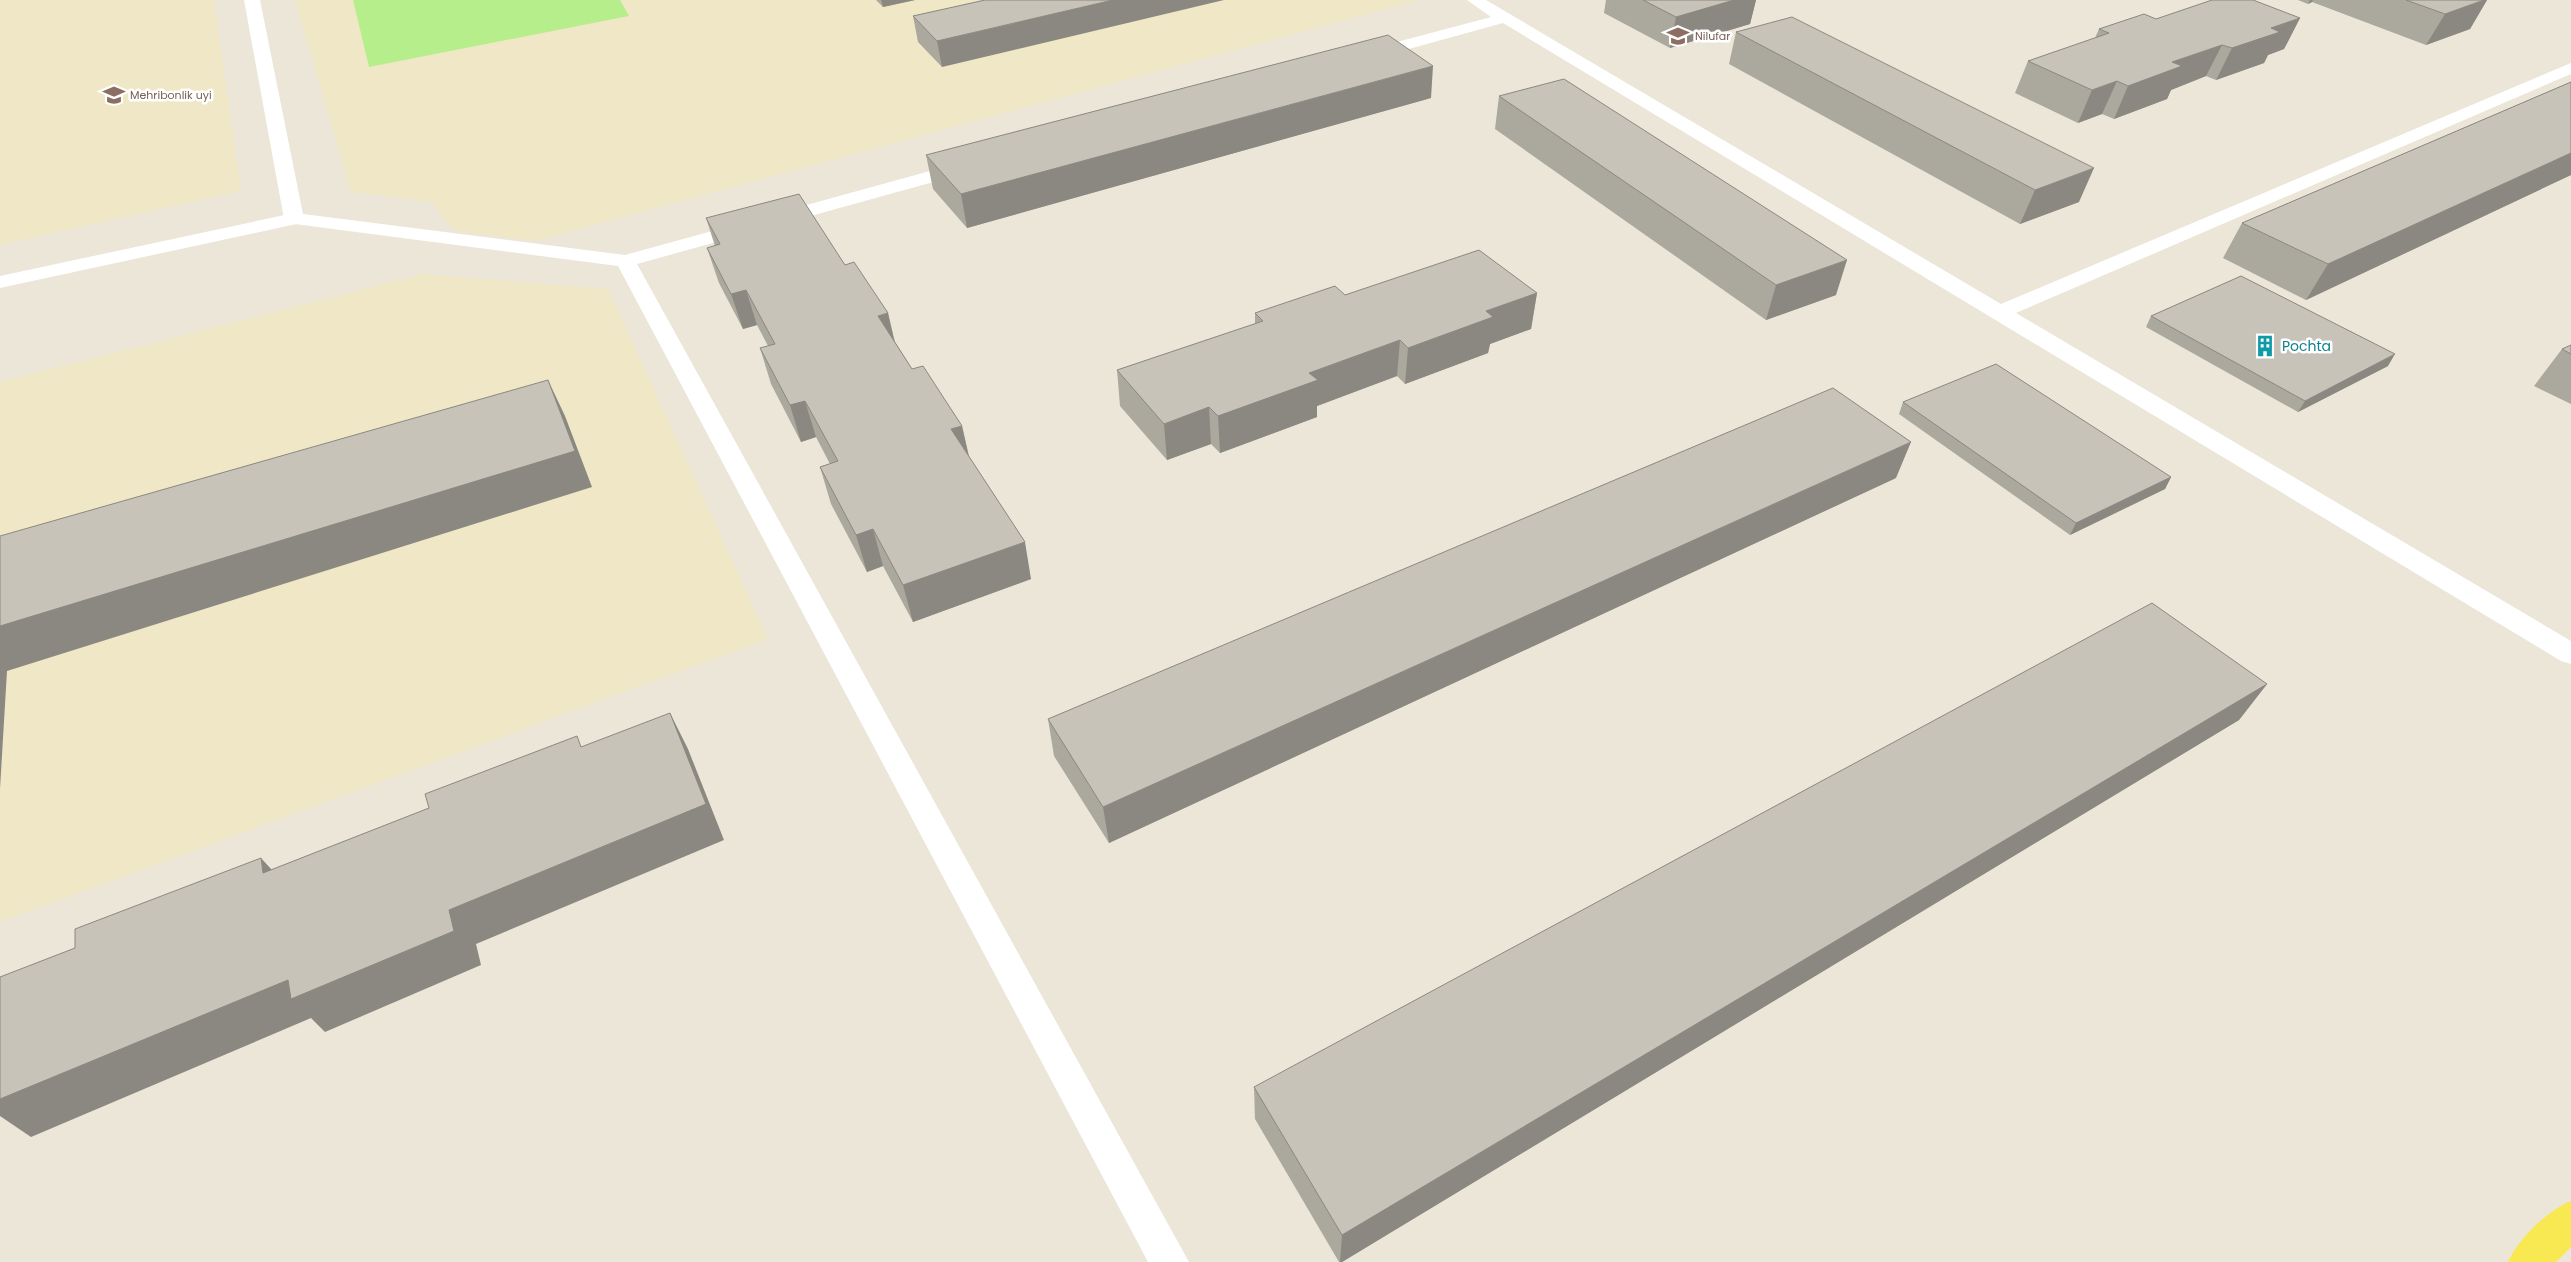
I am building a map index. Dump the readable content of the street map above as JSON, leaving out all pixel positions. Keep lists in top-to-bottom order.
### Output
{
  "places": {
    "school or university": ["Nilufar", "Mehribonlik uyi"],
    "building": ["Pochta"]
  }
}
